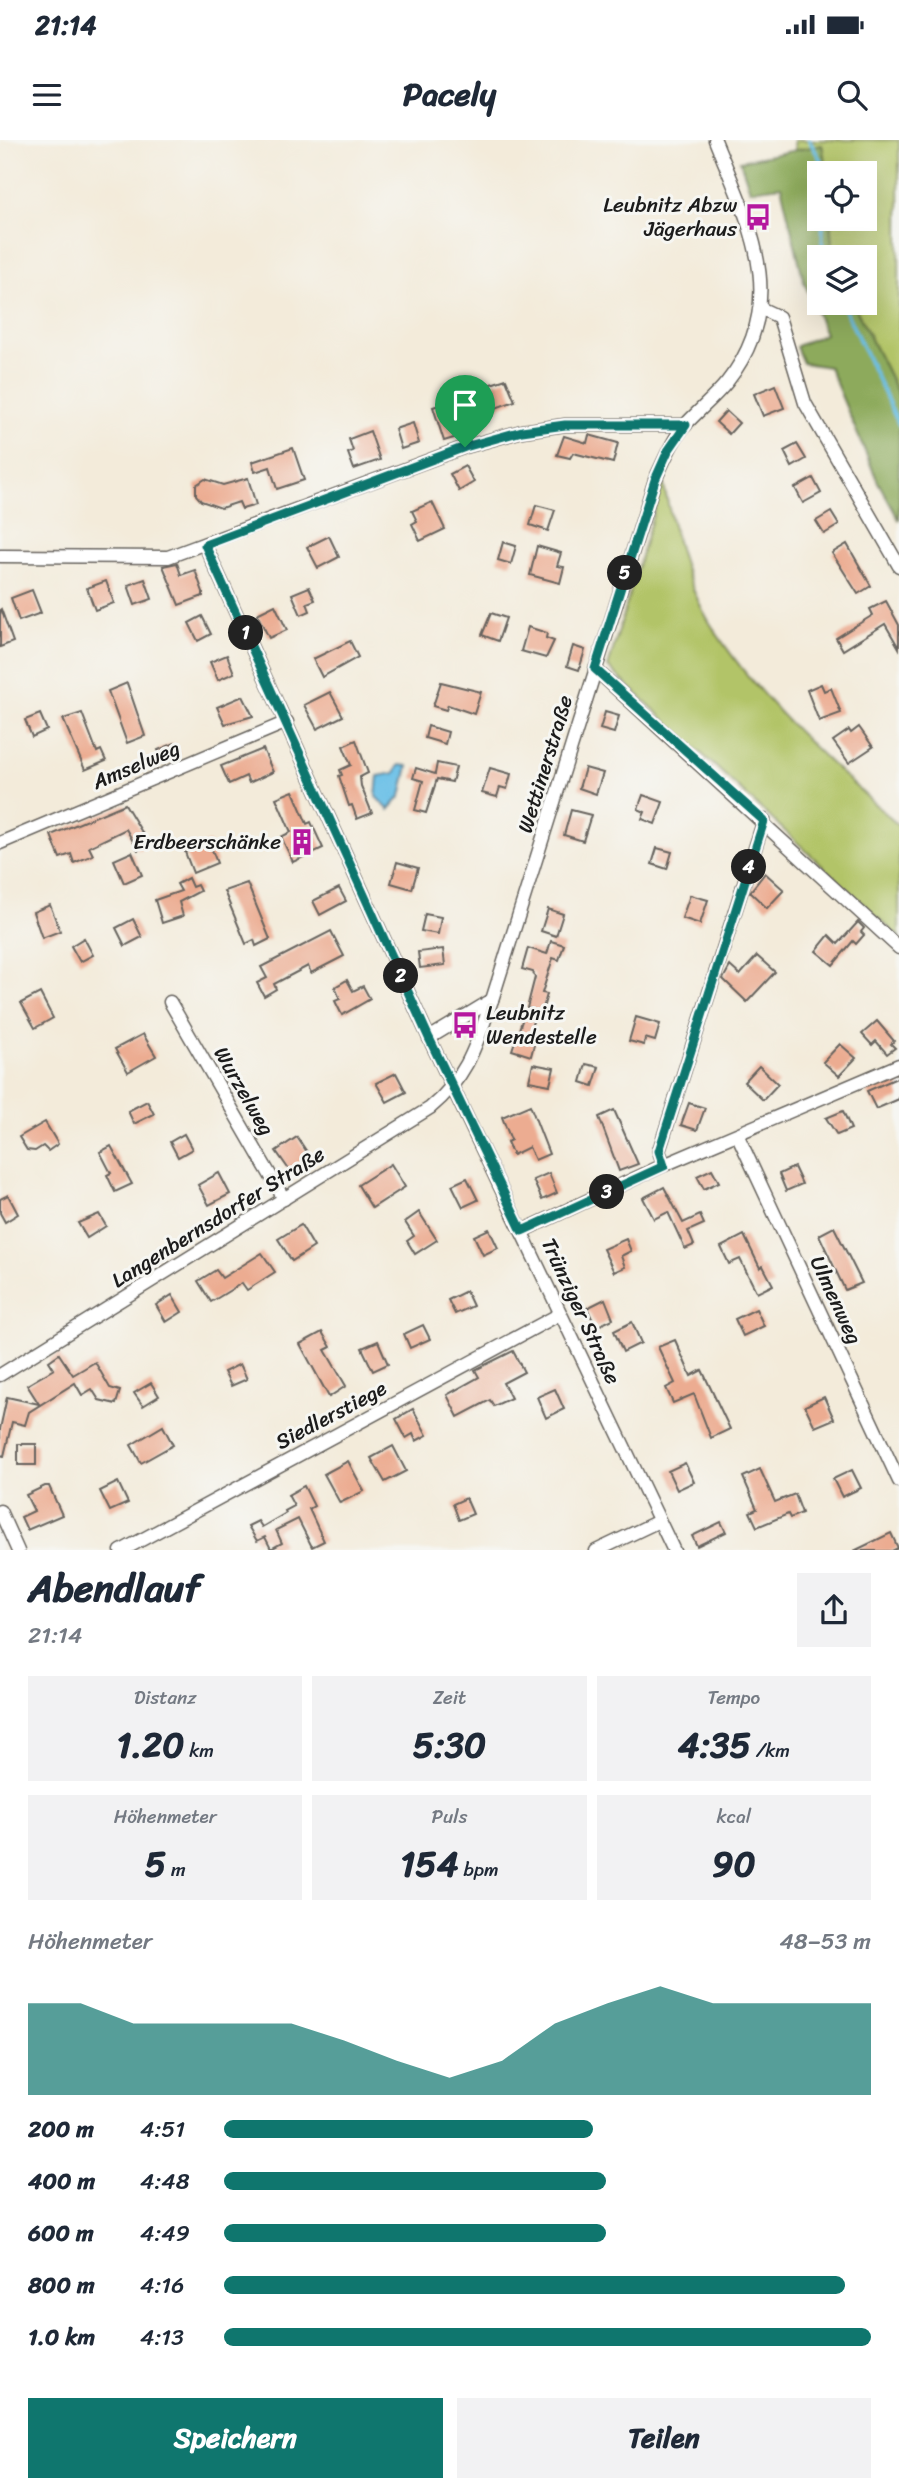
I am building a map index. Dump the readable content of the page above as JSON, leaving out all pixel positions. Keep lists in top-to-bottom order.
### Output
{
  "streets": {
    "street": [
      "Wettinerstraße",
      "Amselweg",
      "Wurzelweg",
      "Langenbernsdorfer Straße",
      "Ulmenweg",
      "Trünziger Straße",
      "Siedlerstiege"
    ]
  },
  "crossings": [
    ["Wettinerstraße", "Langenbernsdorfer Straße"],
    ["Wettinerstraße", "Trünziger Straße"],
    ["Amselweg", "Trünziger Straße"],
    ["Wurzelweg", "Langenbernsdorfer Straße"],
    ["Langenbernsdorfer Straße", "Trünziger Straße"],
    ["Trünziger Straße", "Siedlerstiege"]
  ],
  "places": {
    "bus stop": ["Leubnitz Abzw Jägerhaus", "Leubnitz Wendestelle"],
    "building": ["Erdbeerschänke"]
  },
  "page": {
    "status": "21:14",
    "header": "Pacely",
    "pins": [
      "5",
      "1",
      "4",
      "2",
      "3"
    ],
    "heading": ["Abendlauf", "21:14"],
    "stats": [
      ["Distanz", "1.20 km"],
      ["Zeit", "5:30"],
      ["Tempo", "4:35 /km"],
      ["Höhenmeter", "5 m"],
      ["Puls", "154 bpm"],
      ["kcal", "90"]
    ],
    "chart": ["Höhenmeter", "48–53 m"],
    "list": [
      {
        "name": "200 m",
        "note": "4:51"
      },
      {
        "name": "400 m",
        "note": "4:48"
      },
      {
        "name": "600 m",
        "note": "4:49"
      },
      {
        "name": "800 m",
        "note": "4:16"
      },
      {
        "name": "1.0 km",
        "note": "4:13"
      }
    ],
    "buttons": ["Speichern", "Teilen"]
  }
}
